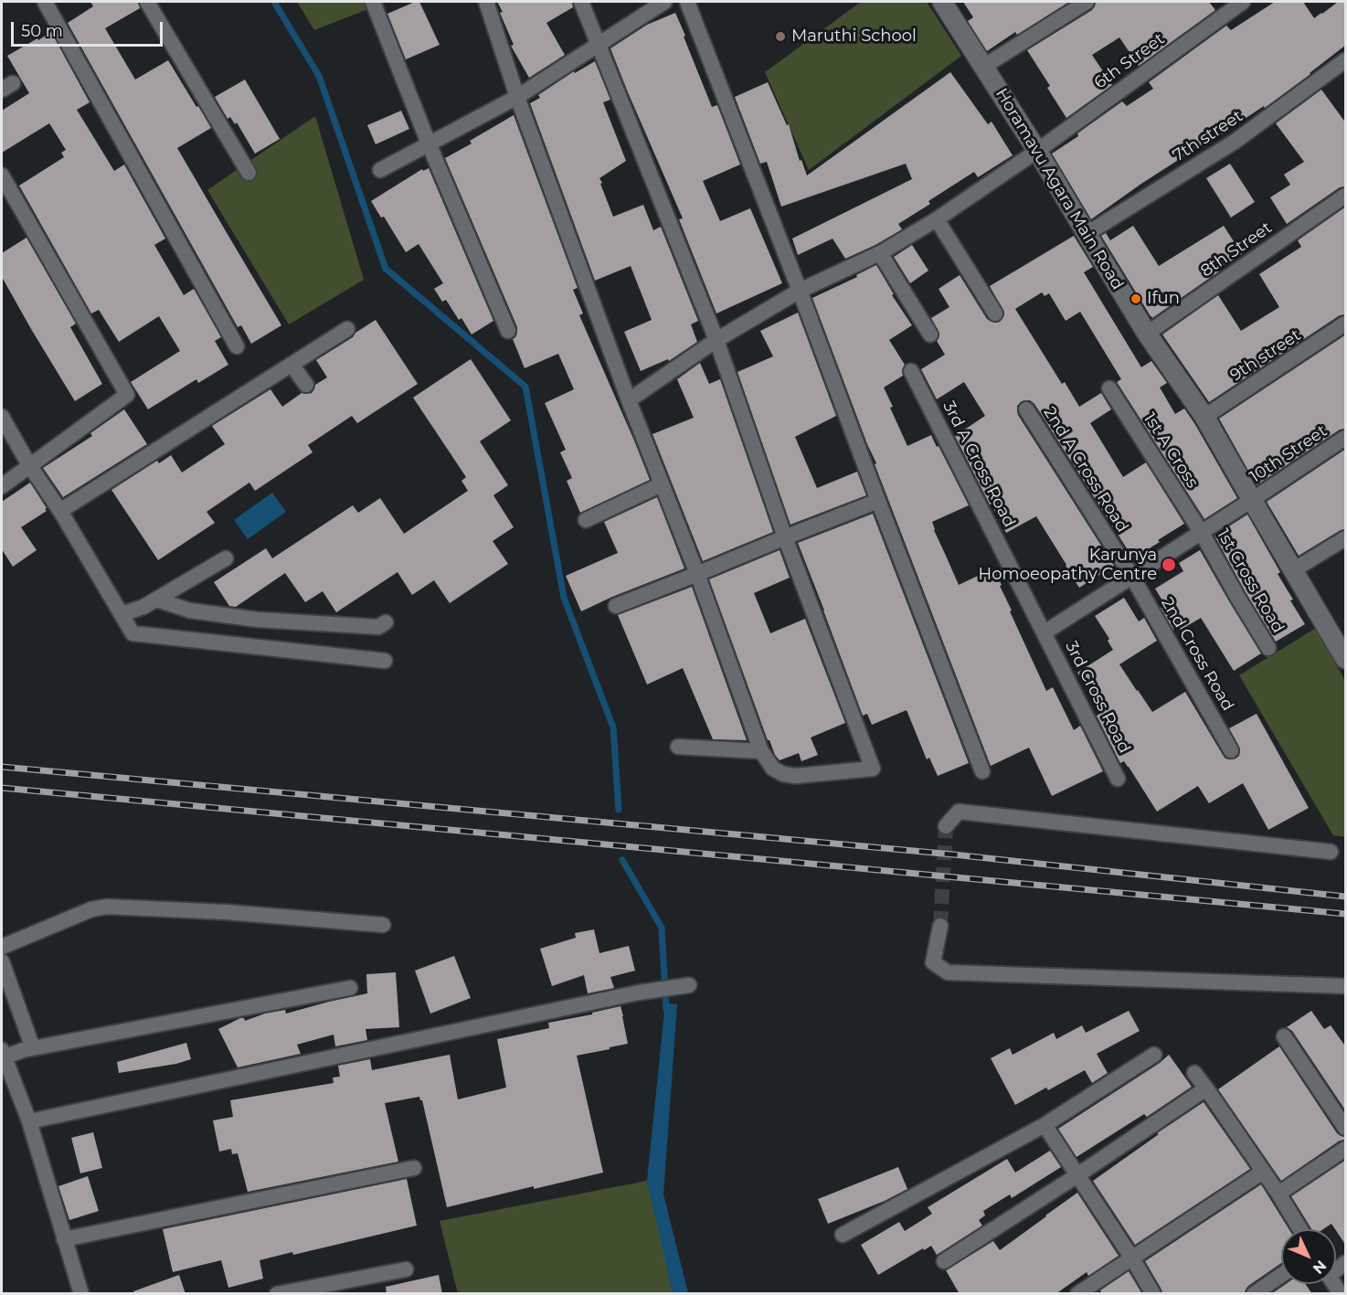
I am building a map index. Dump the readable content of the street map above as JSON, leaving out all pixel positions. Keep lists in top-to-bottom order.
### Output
{
  "streets": {
    "street": [
      "6th Street",
      "7th street",
      "Horamavu Agara Main Road",
      "8th Street",
      "9th street",
      "1st A Cross",
      "10th Street",
      "3rd A Cross Road",
      "2nd A Cross Road",
      "1st Cross Road",
      "2nd Cross Road",
      "3rd Cross Road"
    ]
  },
  "crossings": [
    ["6th Street", "Horamavu Agara Main Road"],
    ["7th street", "Horamavu Agara Main Road"],
    ["Horamavu Agara Main Road", "8th Street"],
    ["Horamavu Agara Main Road", "9th street"],
    ["Horamavu Agara Main Road", "10th Street"],
    ["1st A Cross", "10th Street"],
    ["1st A Cross", "1st Cross Road"],
    ["10th Street", "3rd A Cross Road"],
    ["10th Street", "2nd A Cross Road"],
    ["10th Street", "1st Cross Road"],
    ["10th Street", "2nd Cross Road"],
    ["10th Street", "3rd Cross Road"],
    ["3rd A Cross Road", "3rd Cross Road"],
    ["2nd A Cross Road", "2nd Cross Road"]
  ],
  "places": ["Maruthi School", "Ifun", "Karunya Homoeopathy Centre"],
  "scale_bar": "50 m",
  "north": "bottom right"
}
